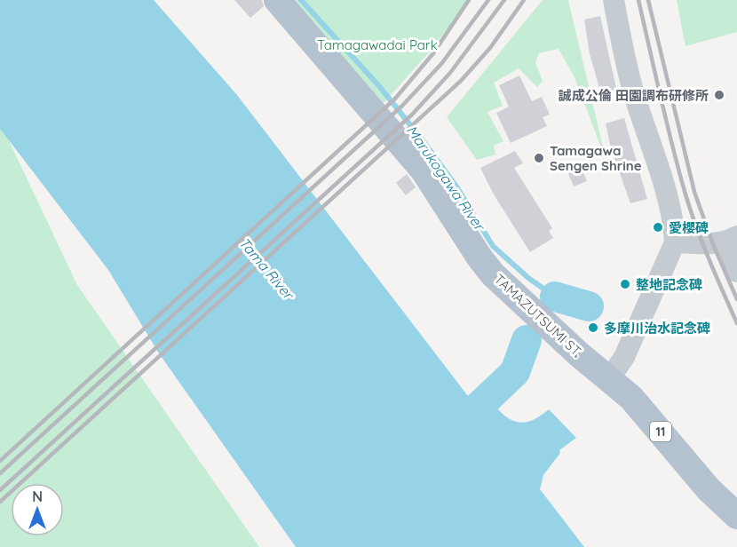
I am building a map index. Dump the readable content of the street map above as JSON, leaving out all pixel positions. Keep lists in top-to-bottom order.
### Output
{
  "streets": {
    "main road": ["TAMAZUTSUMI ST.", "11"]
  },
  "water": ["Marukogawa River", "Tama River"],
  "parks": ["Tamagawadai Park"],
  "places": [
    "誠成公倫 田園調布研修所",
    "Tamagawa Sengen Shrine",
    "愛櫻碑",
    "整地記念碑",
    "多摩川治水記念碑"
  ],
  "north": "top"
}
